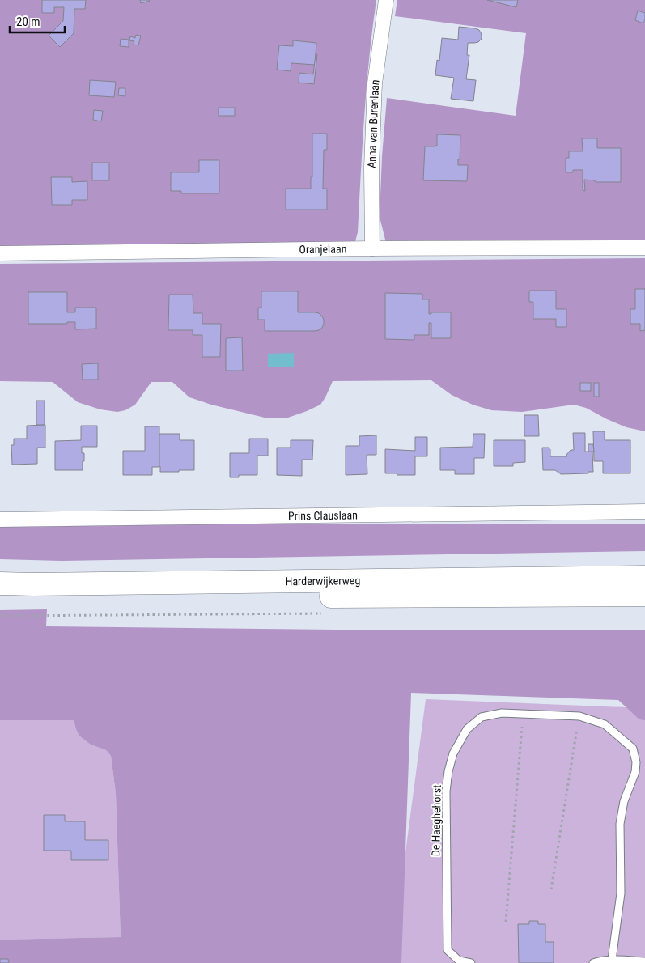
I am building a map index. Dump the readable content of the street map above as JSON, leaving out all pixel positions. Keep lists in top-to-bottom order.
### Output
{
  "streets": {
    "main road": ["Harderwijkerweg"],
    "street": ["Anna van Burenlaan", "Oranjelaan", "Prins Clauslaan"],
    "lane": ["De Haeghehorst"]
  },
  "crossings": [
    ["Anna van Burenlaan", "Oranjelaan"]
  ],
  "scale_bar": "20 m"
}
